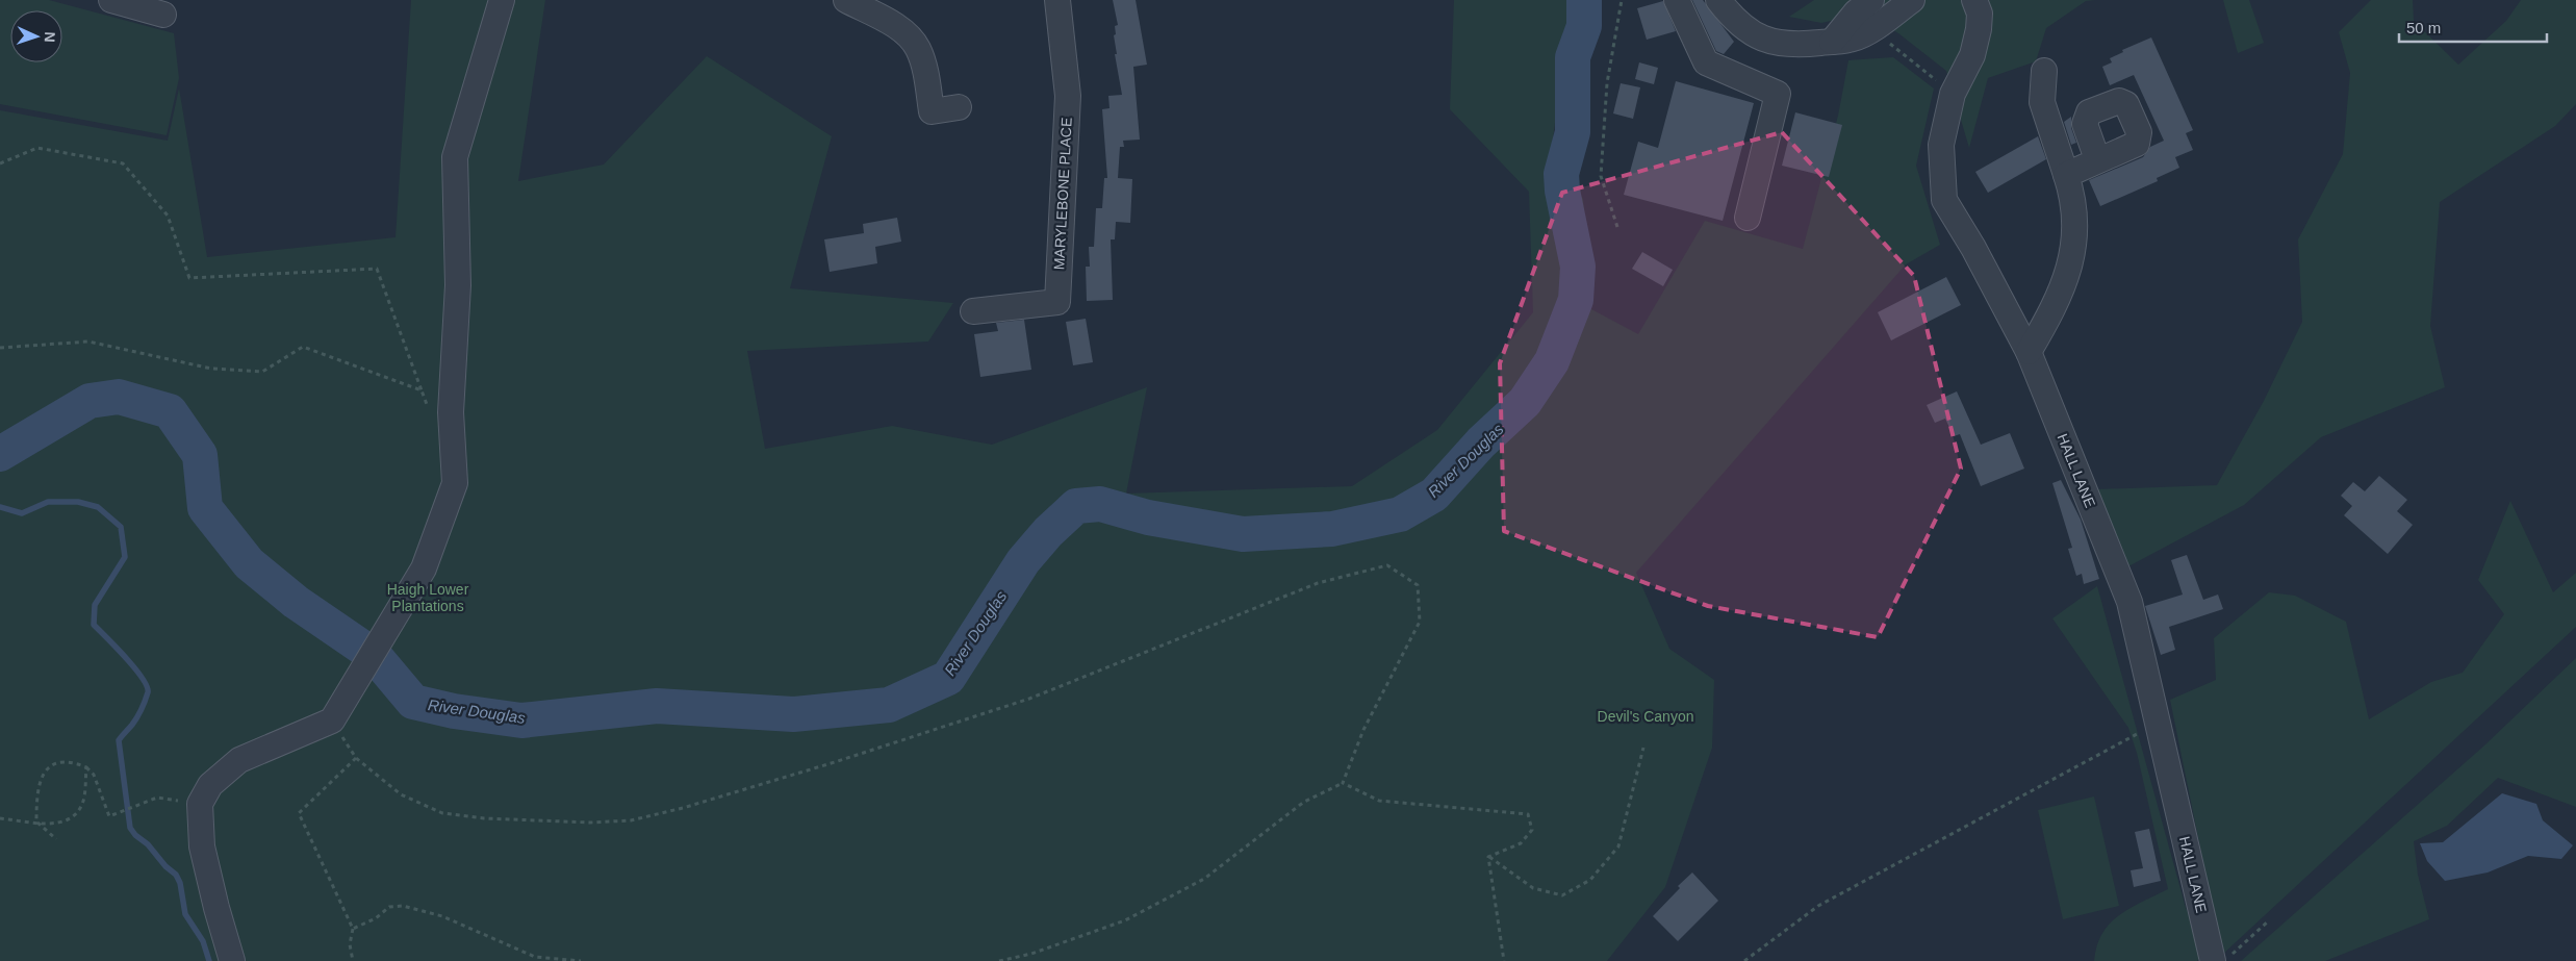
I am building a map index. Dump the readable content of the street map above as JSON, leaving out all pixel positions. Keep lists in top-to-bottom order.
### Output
{
  "streets": {
    "street": ["MARYLEBONE PLACE", "HALL LANE"]
  },
  "water": ["River Douglas"],
  "parks": ["Haigh Lower Plantations", "Devil's Canyon"],
  "scale_bar": "50 m",
  "north": "right"
}
